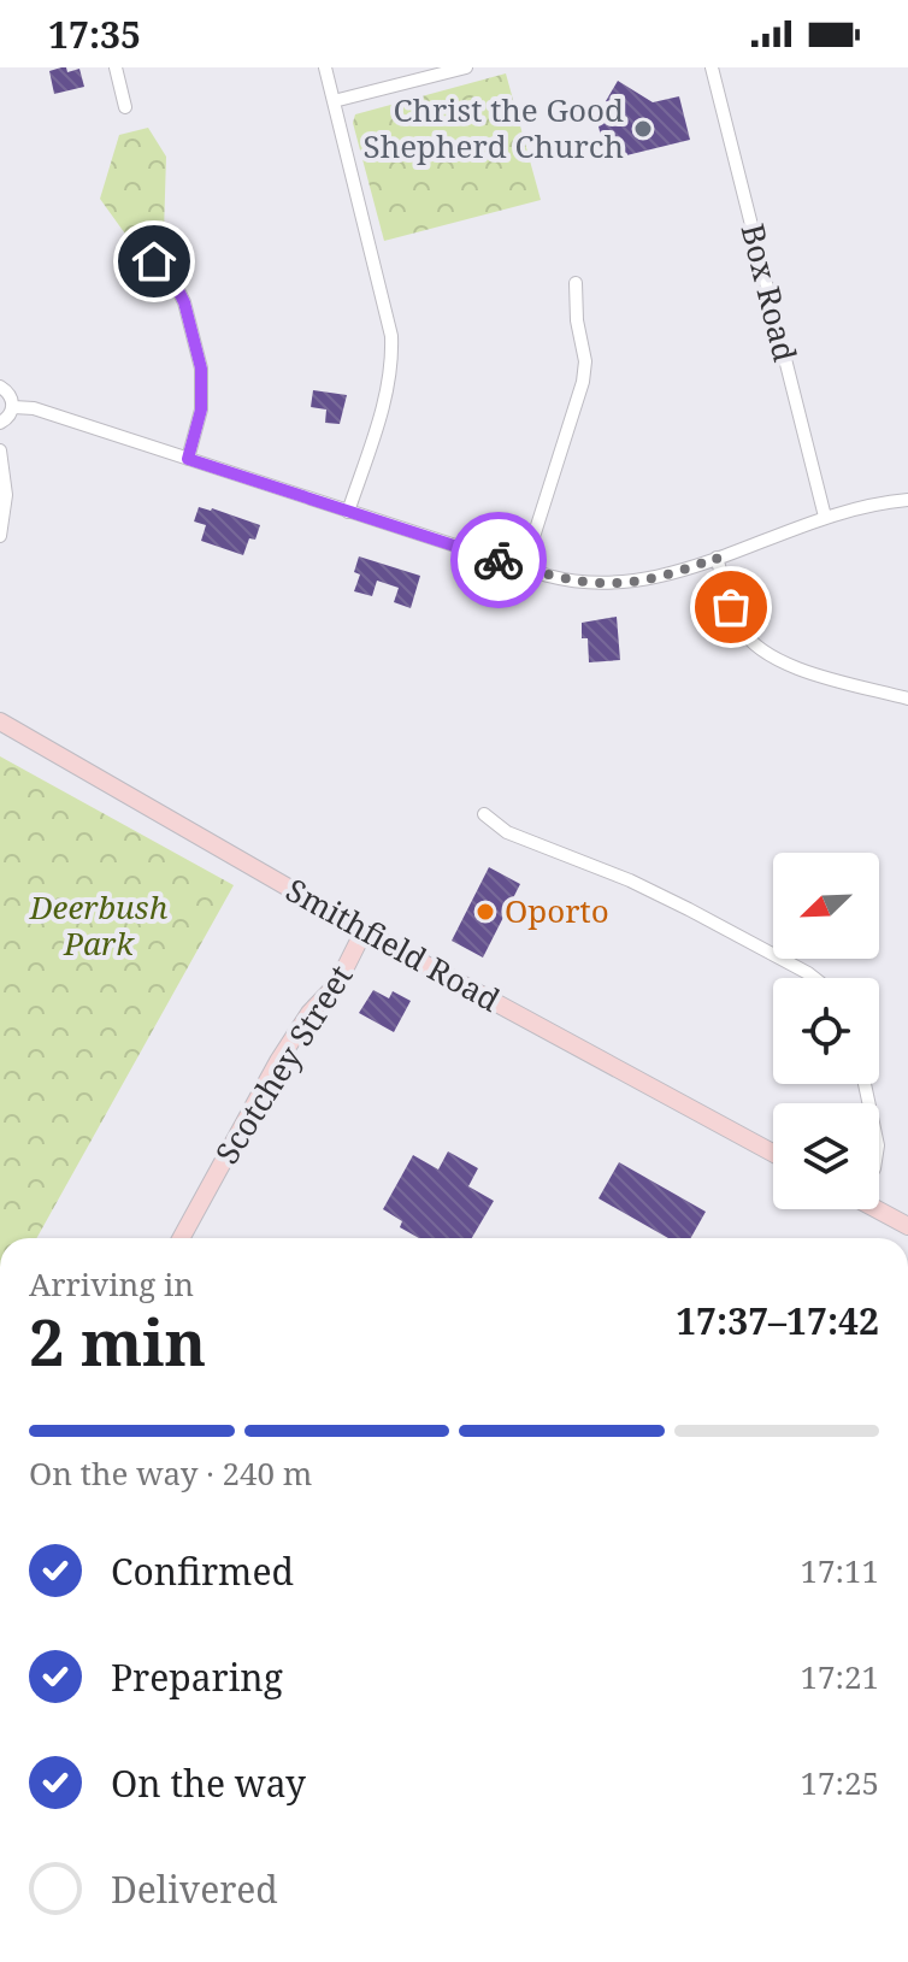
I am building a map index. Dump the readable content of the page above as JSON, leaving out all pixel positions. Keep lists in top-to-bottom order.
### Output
{
  "streets": {
    "main road": ["Smithfield Road", "Scotchey Street"],
    "street": ["Box Road"]
  },
  "crossings": [
    ["Smithfield Road", "Scotchey Street"]
  ],
  "parks": ["Deerbush Park"],
  "places": ["Christ the Good Shepherd Church", "Oporto"],
  "north": "bottom left",
  "page": {
    "status": "17:35",
    "heading": ["2 min", "Arriving in", "17:37–17:42"],
    "bar": "On the way · 240 m",
    "list": [
      ["Confirmed", "17:11"],
      ["Preparing", "17:21"],
      ["On the way", "17:25"],
      "Delivered"
    ]
  }
}
